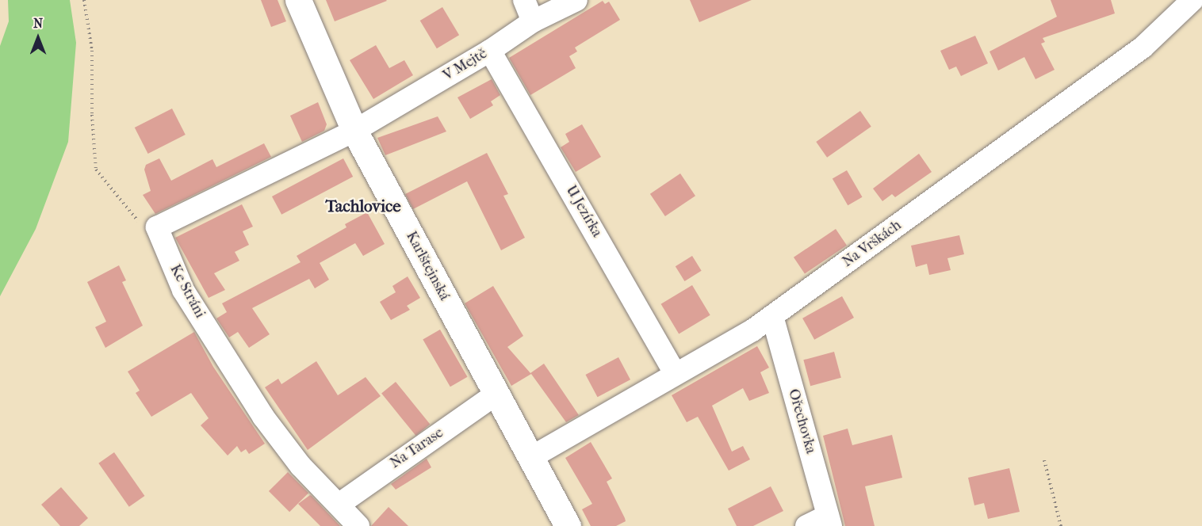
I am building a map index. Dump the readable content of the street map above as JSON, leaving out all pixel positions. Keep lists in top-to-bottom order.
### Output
{
  "streets": {
    "main road": ["Karlštejnská"],
    "street": [
      "V Mejtě",
      "U Jezírka",
      "Na Vrškách",
      "Ke Stráni",
      "Ořechovka",
      "Na Tarase"
    ]
  },
  "crossings": [
    ["V Mejtě", "U Jezírka"],
    ["V Mejtě", "Karlštejnská"],
    ["U Jezírka", "Na Vrškách"],
    ["Na Vrškách", "Karlštejnská"],
    ["Na Vrškách", "Ořechovka"],
    ["Karlštejnská", "Na Tarase"],
    ["Ke Stráni", "Na Tarase"]
  ],
  "districts": ["Tachlovice"],
  "north": "top"
}
